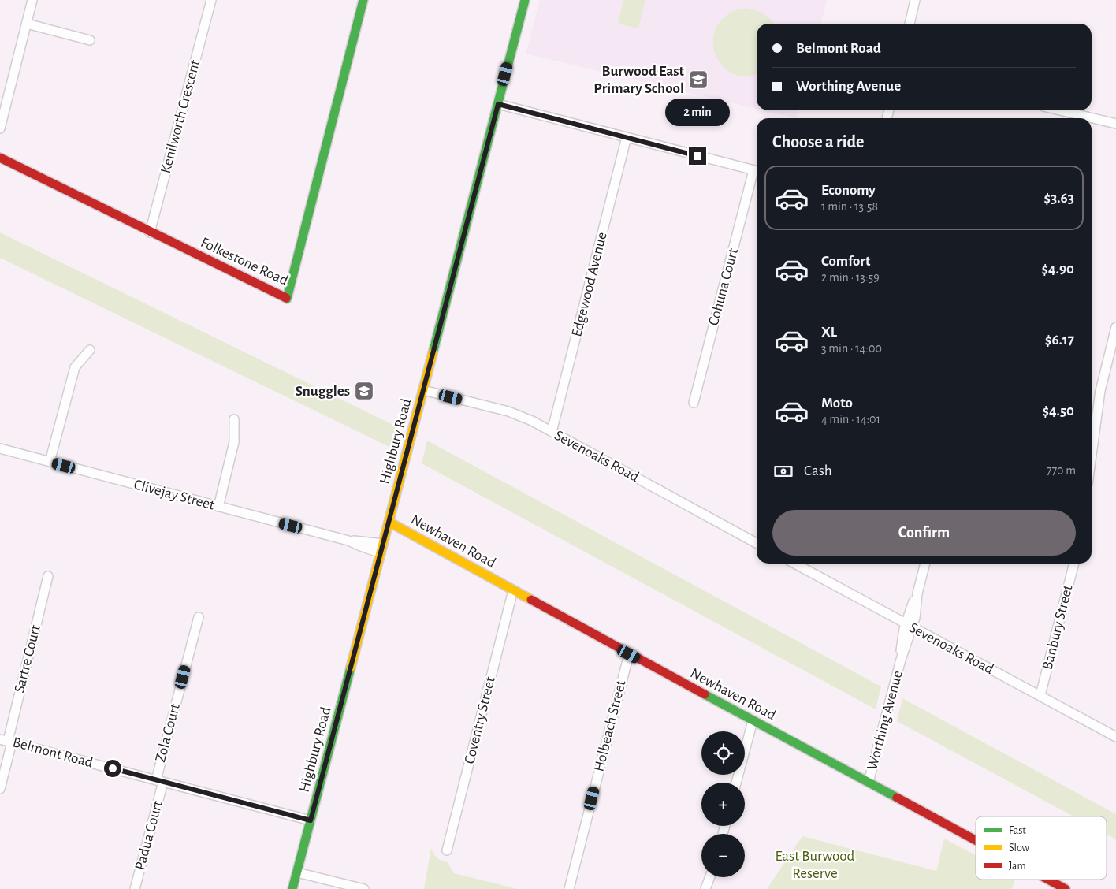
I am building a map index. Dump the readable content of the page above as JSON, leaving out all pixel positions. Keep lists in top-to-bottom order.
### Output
{
  "streets": {
    "street": [
      "Kenilworth Crescent",
      "Folkestone Road",
      "Edgewood Avenue",
      "Cohuna Court",
      "Highbury Road",
      "Sevenoaks Road",
      "Clivejay Street",
      "Newhaven Road",
      "Banbury Street",
      "Sartre Court",
      "Coventry Street",
      "Worthing Avenue",
      "Holbeach Street",
      "Zola Court",
      "Belmont Road",
      "Padua Court"
    ]
  },
  "crossings": [
    ["Kenilworth Crescent", "Folkestone Road"],
    ["Edgewood Avenue", "Sevenoaks Road"],
    ["Highbury Road", "Sevenoaks Road"],
    ["Highbury Road", "Clivejay Street"],
    ["Highbury Road", "Newhaven Road"],
    ["Highbury Road", "Belmont Road"],
    ["Sevenoaks Road", "Banbury Street"],
    ["Sevenoaks Road", "Worthing Avenue"],
    ["Newhaven Road", "Coventry Street"],
    ["Newhaven Road", "Worthing Avenue"],
    ["Newhaven Road", "Holbeach Street"],
    ["Sartre Court", "Belmont Road"],
    ["Zola Court", "Belmont Road"],
    ["Zola Court", "Padua Court"],
    ["Belmont Road", "Padua Court"]
  ],
  "parks": ["East Burwood Reserve"],
  "places": {
    "school or university": ["Burwood East Primary School", "Snuggles"]
  },
  "legend": ["Fast", "Slow", "Jam"],
  "page": {
    "banner": ["Belmont Road", "Worthing Avenue"],
    "bubble": "2 min",
    "heading": "Choose a ride",
    "list": [
      {
        "name": "Economy",
        "note": "1 min · 13:58",
        "value": "$3.63"
      },
      {
        "name": "Comfort",
        "note": "2 min · 13:59",
        "value": "$4.90"
      },
      {
        "name": "XL",
        "note": "3 min · 14:00",
        "value": "$6.17"
      },
      {
        "name": "Moto",
        "note": "4 min · 14:01",
        "value": "$4.50"
      }
    ],
    "pay": ["Cash", "770 m"],
    "buttons": "Confirm",
    "map_buttons": ["+", "−"]
  }
}
